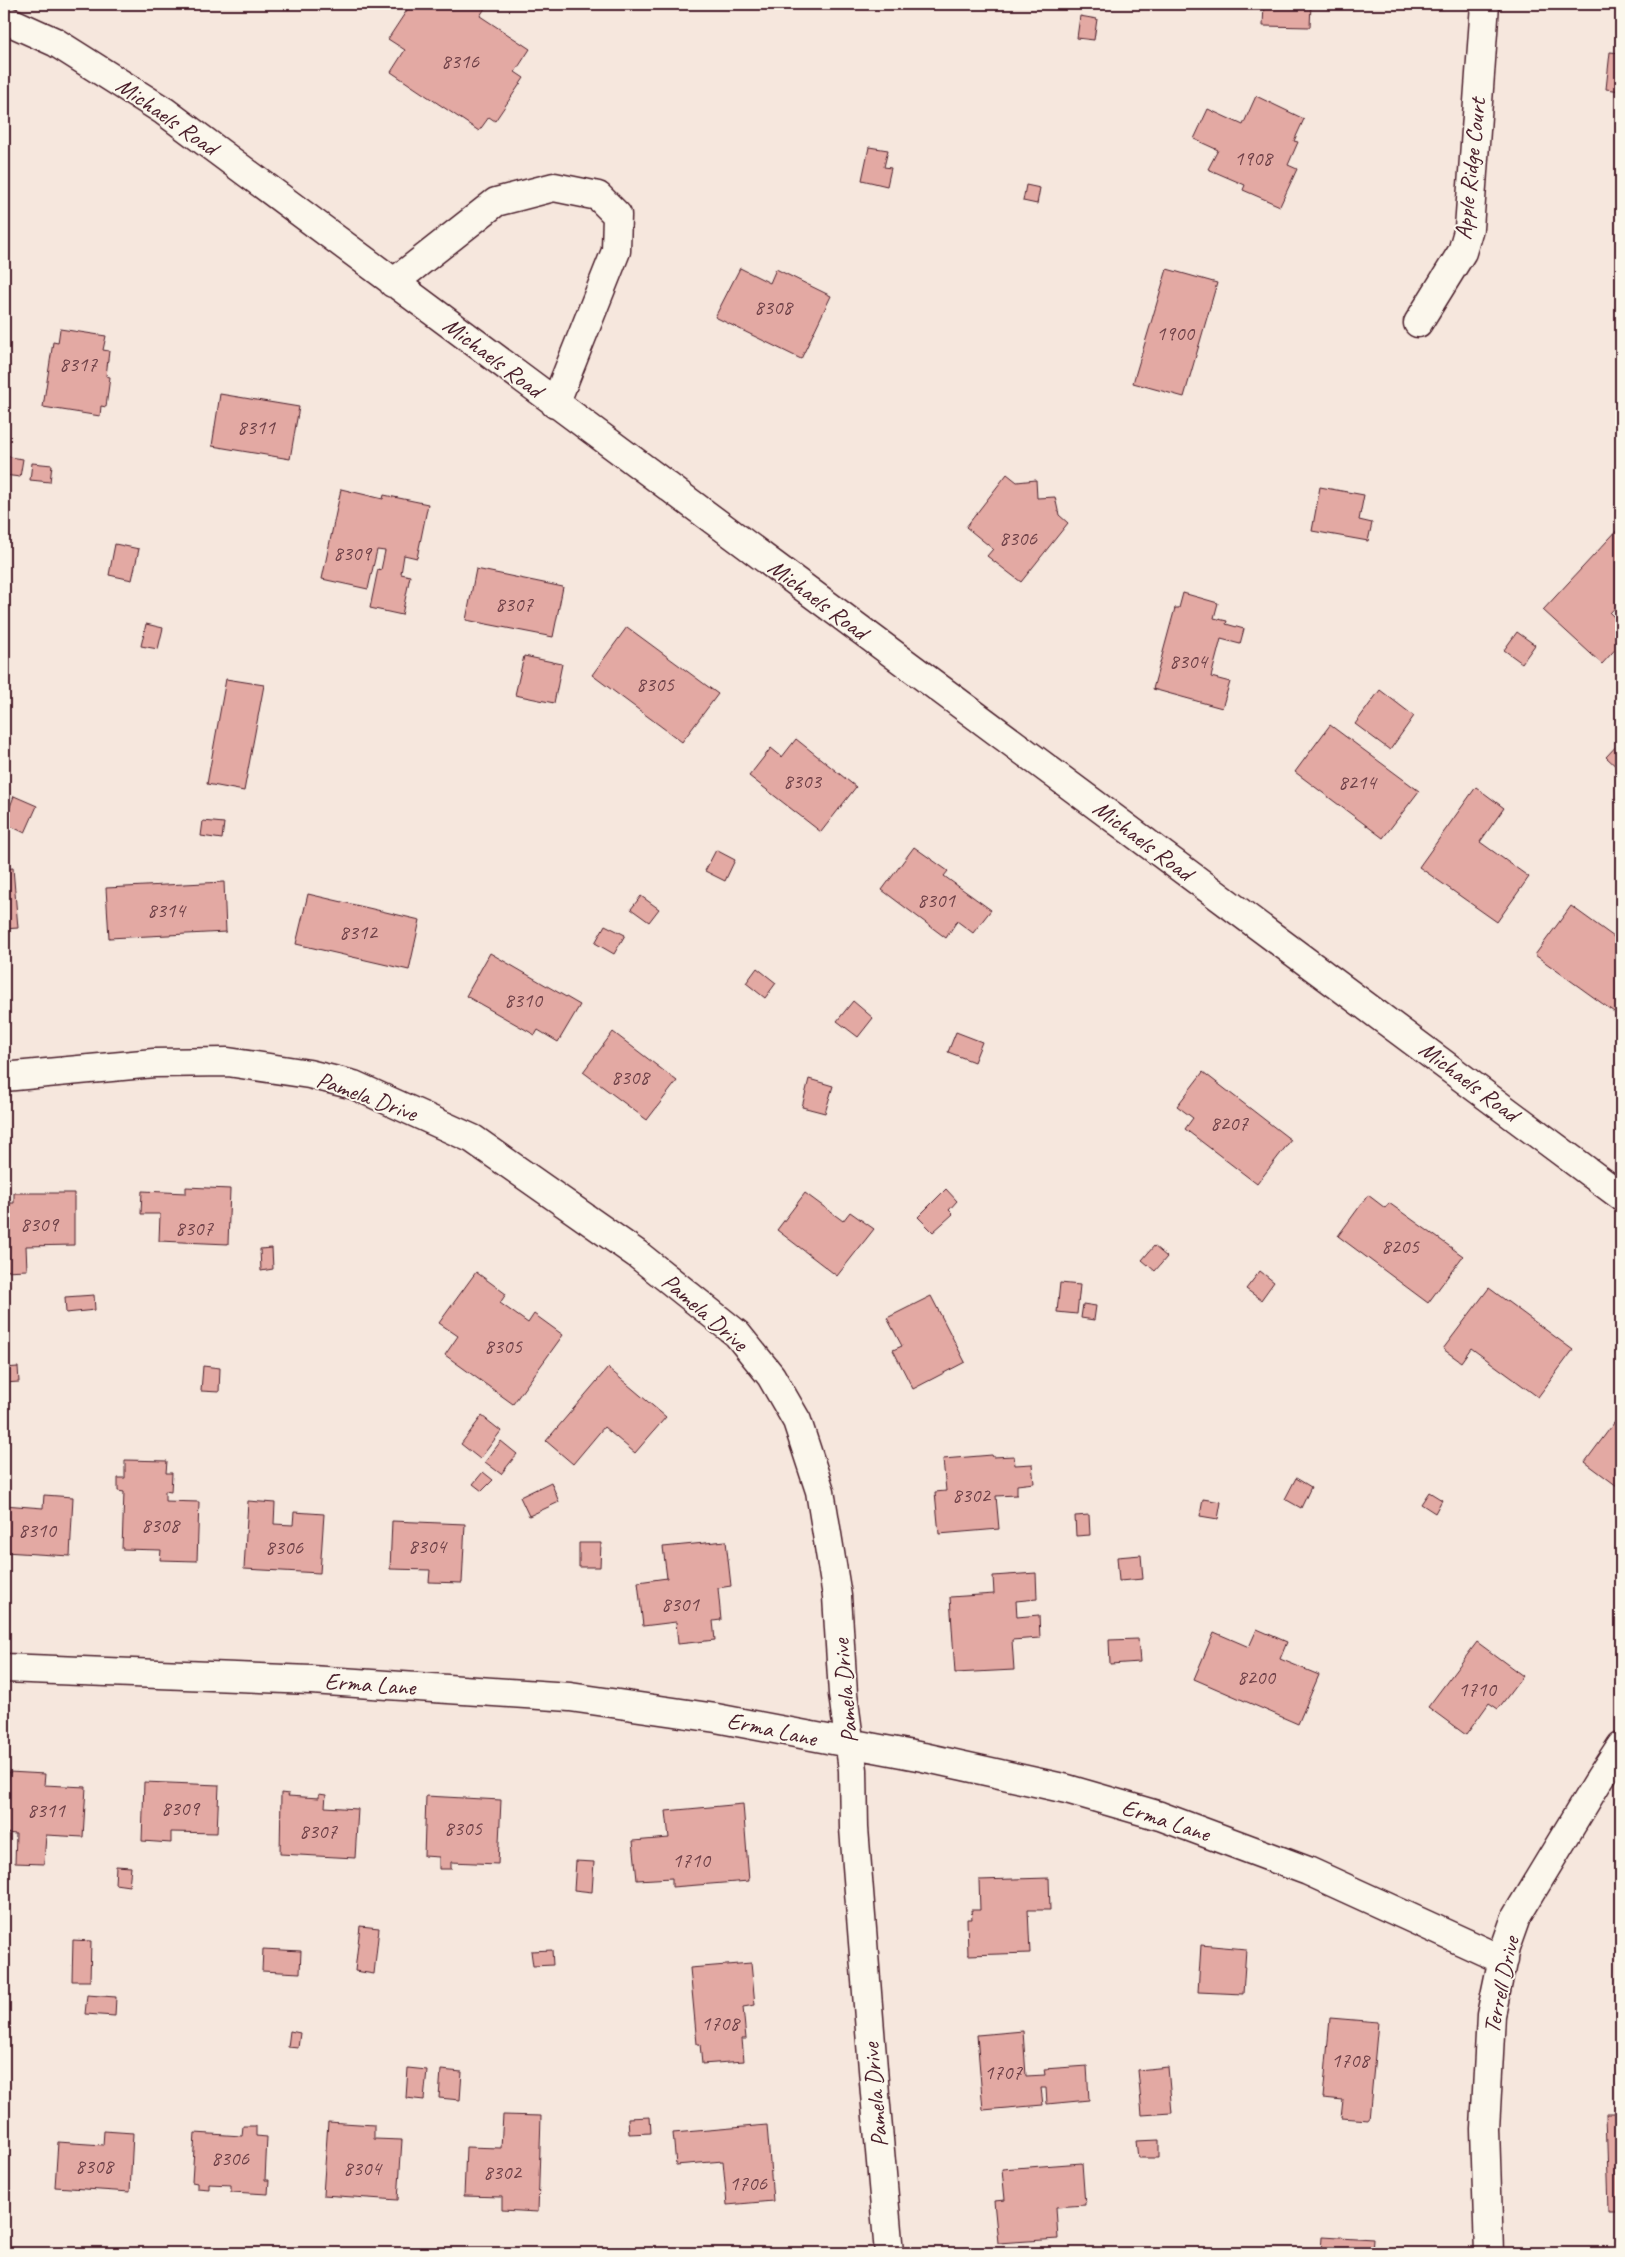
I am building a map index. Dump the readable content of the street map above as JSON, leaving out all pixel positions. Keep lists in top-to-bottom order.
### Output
{
  "streets": {
    "street": [
      "Michaels Road",
      "Apple Ridge Court",
      "Pamela Drive",
      "Erma Lane",
      "Terrell Drive"
    ]
  },
  "crossings": [
    ["Pamela Drive", "Erma Lane"],
    ["Erma Lane", "Terrell Drive"]
  ],
  "house_numbers": [
    "8316",
    "1908",
    "8308",
    "1900",
    "8317",
    "8311",
    "8306",
    "8309",
    "8307",
    "8304",
    "8305",
    "8303",
    "8214",
    "8301",
    "8314",
    "8312",
    "8310",
    "8308",
    "8207",
    "8309",
    "8307",
    "8205",
    "8305",
    "8302",
    "8308",
    "8310",
    "8304",
    "8306",
    "8301",
    "8200",
    "1710",
    "8309",
    "8311",
    "8305",
    "8307",
    "1710",
    "1708",
    "1708",
    "1707",
    "8306",
    "8308",
    "8304",
    "8302",
    "1706"
  ]
}
